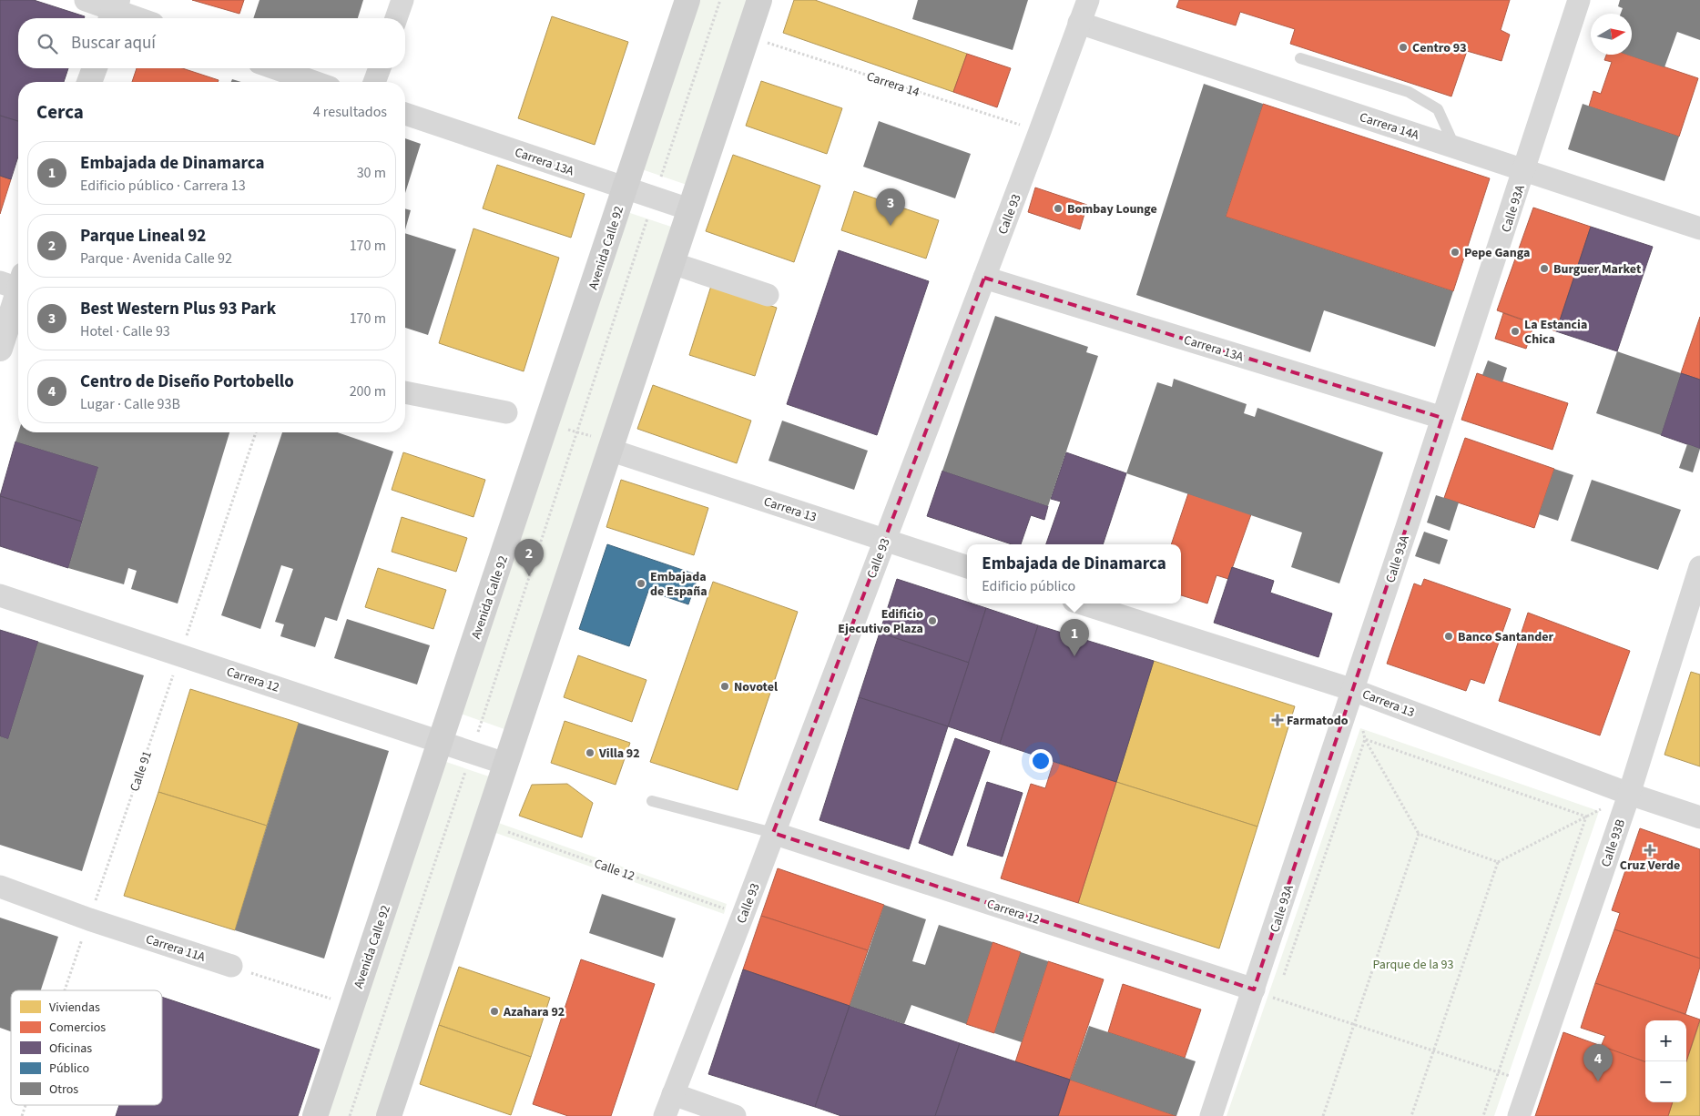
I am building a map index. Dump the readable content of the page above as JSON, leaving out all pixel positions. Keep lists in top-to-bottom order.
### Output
{
  "streets": {
    "main road": ["Avenida Calle 92"],
    "street": [
      "Carrera 14A",
      "Carrera 13A",
      "Calle 93A",
      "Calle 93",
      "Carrera 13",
      "Carrera 12",
      "Calle 93B",
      "Carrera 11A"
    ],
    "path": ["Carrera 14", "Calle 91", "Calle 12"]
  },
  "crossings": [
    ["Carrera 14", "Calle 93"],
    ["Carrera 14A", "Calle 93A"],
    ["Carrera 14A", "Calle 93"],
    ["Carrera 13A", "Calle 93A"],
    ["Carrera 13A", "Calle 93"],
    ["Carrera 13A", "Avenida Calle 92"],
    ["Calle 93A", "Carrera 13"],
    ["Calle 93A", "Carrera 12"],
    ["Calle 93", "Carrera 13"],
    ["Calle 93", "Carrera 12"],
    ["Calle 93", "Calle 12"],
    ["Avenida Calle 92", "Carrera 12"],
    ["Carrera 13", "Calle 93B"],
    ["Carrera 12", "Calle 91"],
    ["Calle 91", "Carrera 11A"]
  ],
  "parks": ["Parque de la 93"],
  "places": {
    "other": [
      "Centro 93",
      "Bombay Lounge",
      "Pepe Ganga",
      "Burguer Market",
      "La Estancia Chica",
      "Embajada de España",
      "Edificio Ejecutivo Plaza",
      "Banco Santander",
      "Novotel",
      "Villa 92",
      "Azahara 92"
    ],
    "health": ["Farmatodo", "Cruz Verde"]
  },
  "legend": [
    "Viviendas",
    "Comercios",
    "Oficinas",
    "Público",
    "Otros"
  ],
  "north": "right",
  "page": {
    "search": "Buscar aquí",
    "heading": ["Cerca", "4 resultados"],
    "list": [
      {
        "mark": "1",
        "name": "Embajada de Dinamarca",
        "note": "Edificio público · Carrera 13",
        "value": "30 m"
      },
      {
        "mark": "2",
        "name": "Parque Lineal 92",
        "note": "Parque · Avenida Calle 92",
        "value": "170 m"
      },
      {
        "mark": "3",
        "name": "Best Western Plus 93 Park",
        "note": "Hotel · Calle 93",
        "value": "170 m"
      },
      {
        "mark": "4",
        "name": "Centro de Diseño Portobello",
        "note": "Lugar · Calle 93B",
        "value": "200 m"
      }
    ],
    "pins": [
      "3",
      "2",
      "1",
      "4"
    ],
    "popup": ["Embajada de Dinamarca", "Edificio público"],
    "map_buttons": ["+", "−"]
  }
}
